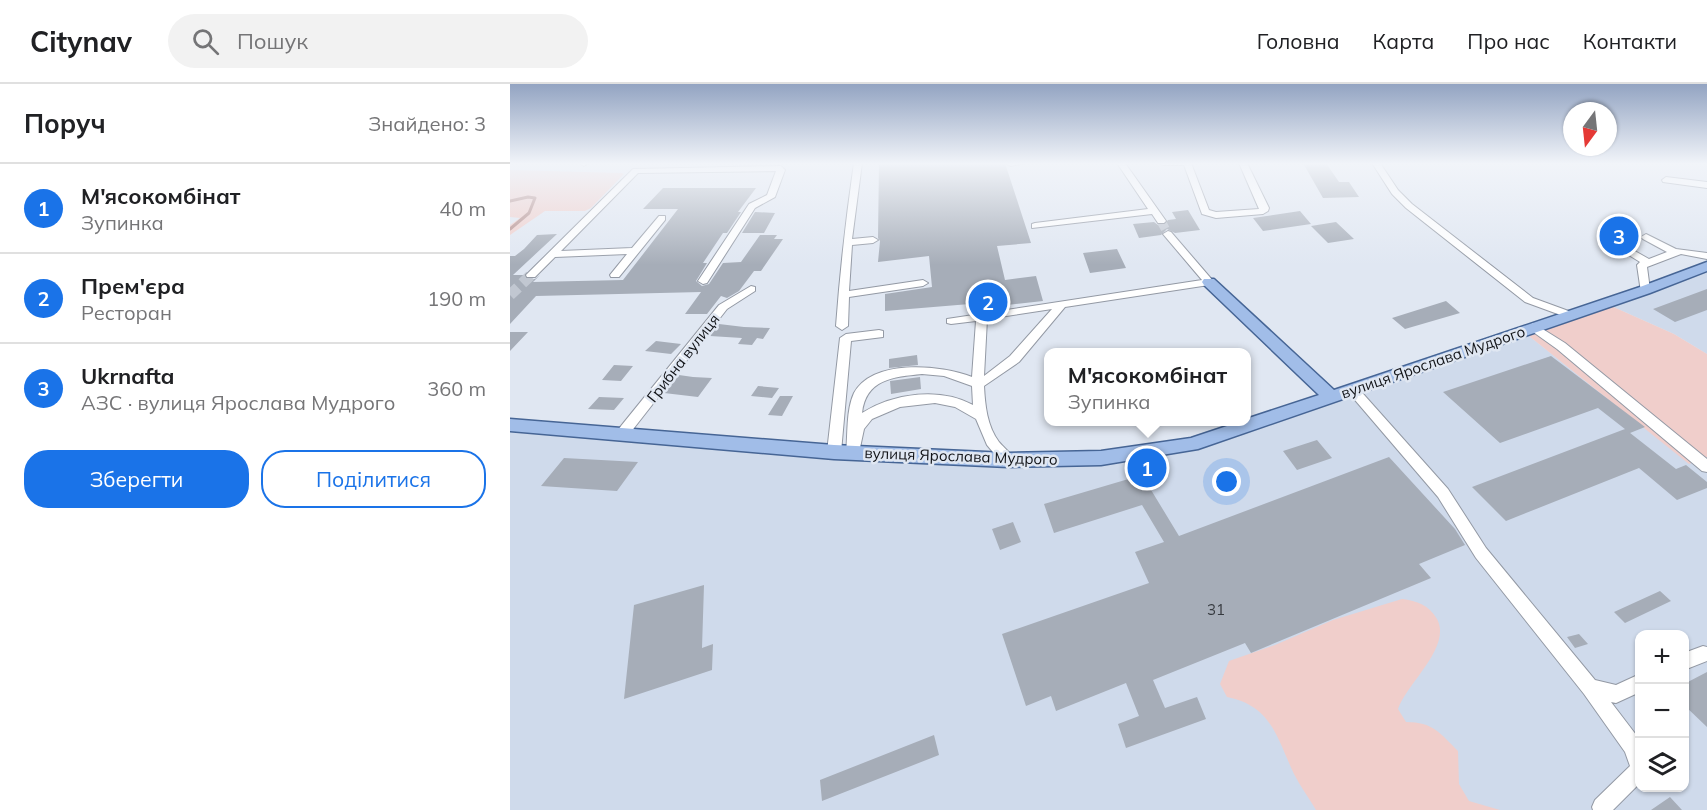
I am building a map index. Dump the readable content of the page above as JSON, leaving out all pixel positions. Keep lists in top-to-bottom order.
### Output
{
  "streets": {
    "main road": ["вулиця Ярослава Мудрого"],
    "street": ["Грибна вулиця"]
  },
  "crossings": [
    ["Грибна вулиця", "вулиця Ярослава Мудрого"]
  ],
  "house_numbers": ["31"],
  "north": "bottom",
  "page": {
    "header": "Citynav",
    "search": "Пошук",
    "nav": [
      "Головна",
      "Карта",
      "Про нас",
      "Контакти"
    ],
    "heading": ["Поруч", "Знайдено: 3"],
    "list": [
      {
        "mark": "1",
        "name": "М'ясокомбінат",
        "note": "Зупинка",
        "value": "40 m"
      },
      {
        "mark": "2",
        "name": "Прем'єра",
        "note": "Ресторан",
        "value": "190 m"
      },
      {
        "mark": "3",
        "name": "Ukrnafta",
        "note": "АЗС · вулиця Ярослава Мудрого",
        "value": "360 m"
      }
    ],
    "pins": ["3", "2", "1"],
    "popup": ["М'ясокомбінат", "Зупинка"],
    "buttons": ["Зберегти", "Поділитися"],
    "map_buttons": ["+", "−"]
  }
}
